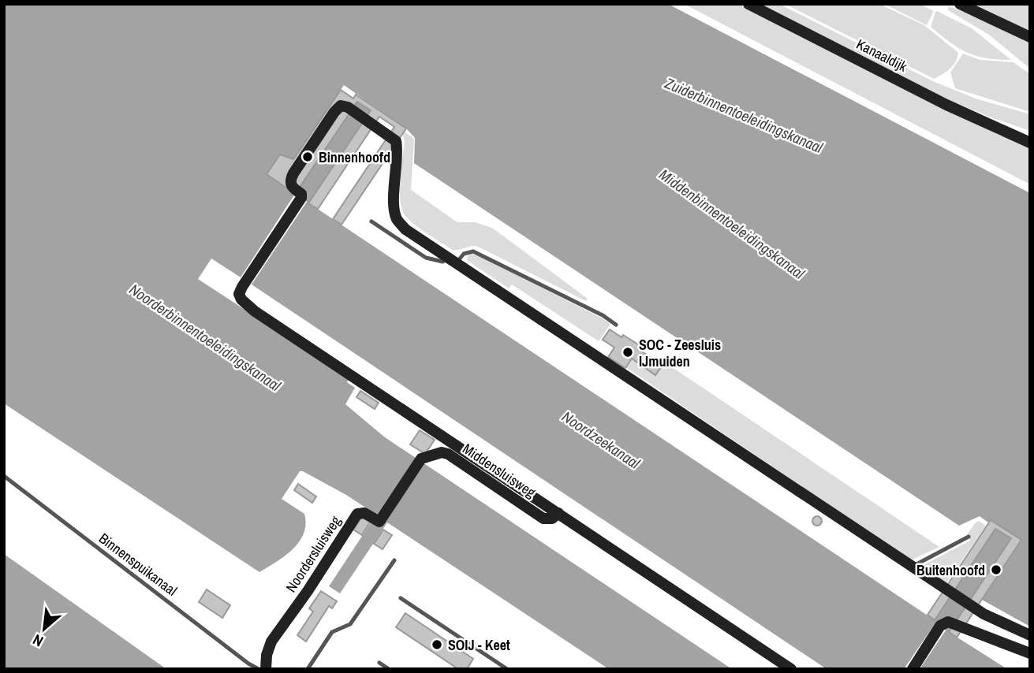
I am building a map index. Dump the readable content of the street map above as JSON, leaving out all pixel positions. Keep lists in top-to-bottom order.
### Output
{
  "streets": {
    "street": ["Kanaaldijk", "Middensluisweg", "Noordersluisweg"],
    "lane": ["Binnenspuikanaal"]
  },
  "crossings": [
    ["Middensluisweg", "Noordersluisweg"]
  ],
  "water": [
    "Zuiderbinnentoeleidingskanaal",
    "Middenbinnentoeleidingskanaal",
    "Noorderbinnentoeleidingskanaal",
    "Noordzeekanaal"
  ],
  "places": [
    "Binnenhoofd",
    "SOC - Zeesluis IJmuiden",
    "Buitenhoofd",
    "SOIJ - Keet"
  ],
  "north": "bottom left"
}
